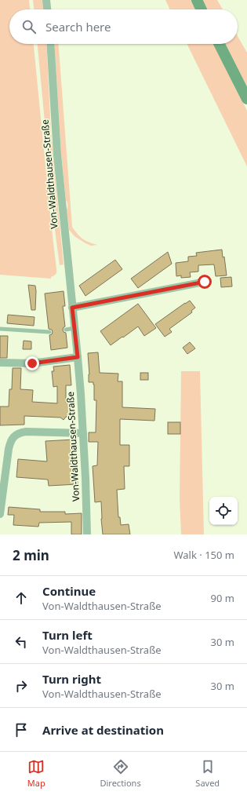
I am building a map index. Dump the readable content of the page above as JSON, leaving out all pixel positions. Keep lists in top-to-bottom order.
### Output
{
  "streets": {
    "street": ["Von-Waldthausen-Straße"]
  },
  "page": {
    "search": "Search here",
    "heading": ["2 min", "Walk · 150 m"],
    "list": [
      ["Continue", "Von-Waldthausen-Straße", "90 m"],
      ["Turn left", "Von-Waldthausen-Straße", "30 m"],
      ["Turn right", "Von-Waldthausen-Straße", "30 m"],
      "Arrive at destination"
    ],
    "nav": ["Map", "Directions", "Saved"]
  }
}
